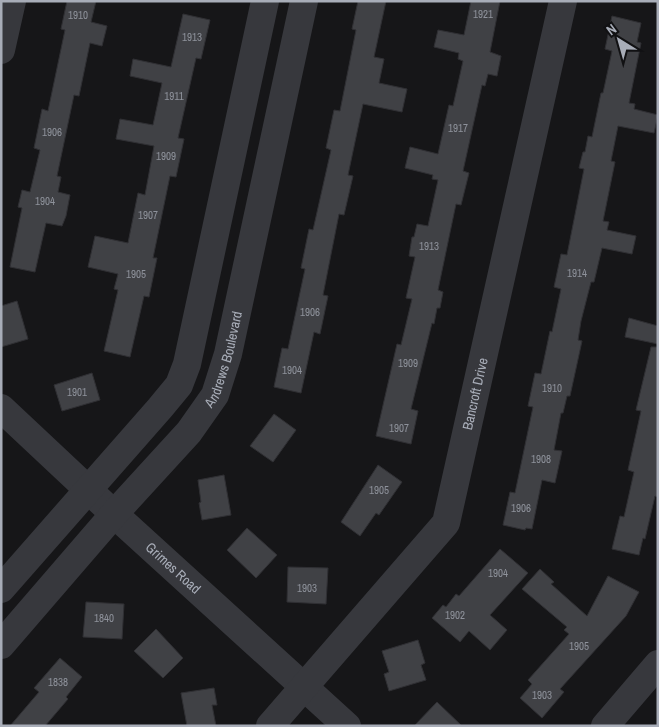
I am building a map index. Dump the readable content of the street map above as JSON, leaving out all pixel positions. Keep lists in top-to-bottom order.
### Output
{
  "streets": {
    "street": ["Andrews Boulevard", "Bancroft Drive", "Grimes Road"]
  },
  "crossings": [
    ["Andrews Boulevard", "Grimes Road"],
    ["Bancroft Drive", "Grimes Road"]
  ],
  "house_numbers": [
    "1921",
    "1910",
    "1913",
    "1911",
    "1917",
    "1906",
    "1909",
    "1904",
    "1907",
    "1913",
    "1914",
    "1905",
    "1906",
    "1909",
    "1904",
    "1910",
    "1901",
    "1907",
    "1908",
    "1905",
    "1906",
    "1904",
    "1903",
    "1902",
    "1840",
    "1905",
    "1838",
    "1903"
  ],
  "north": "top left"
}
